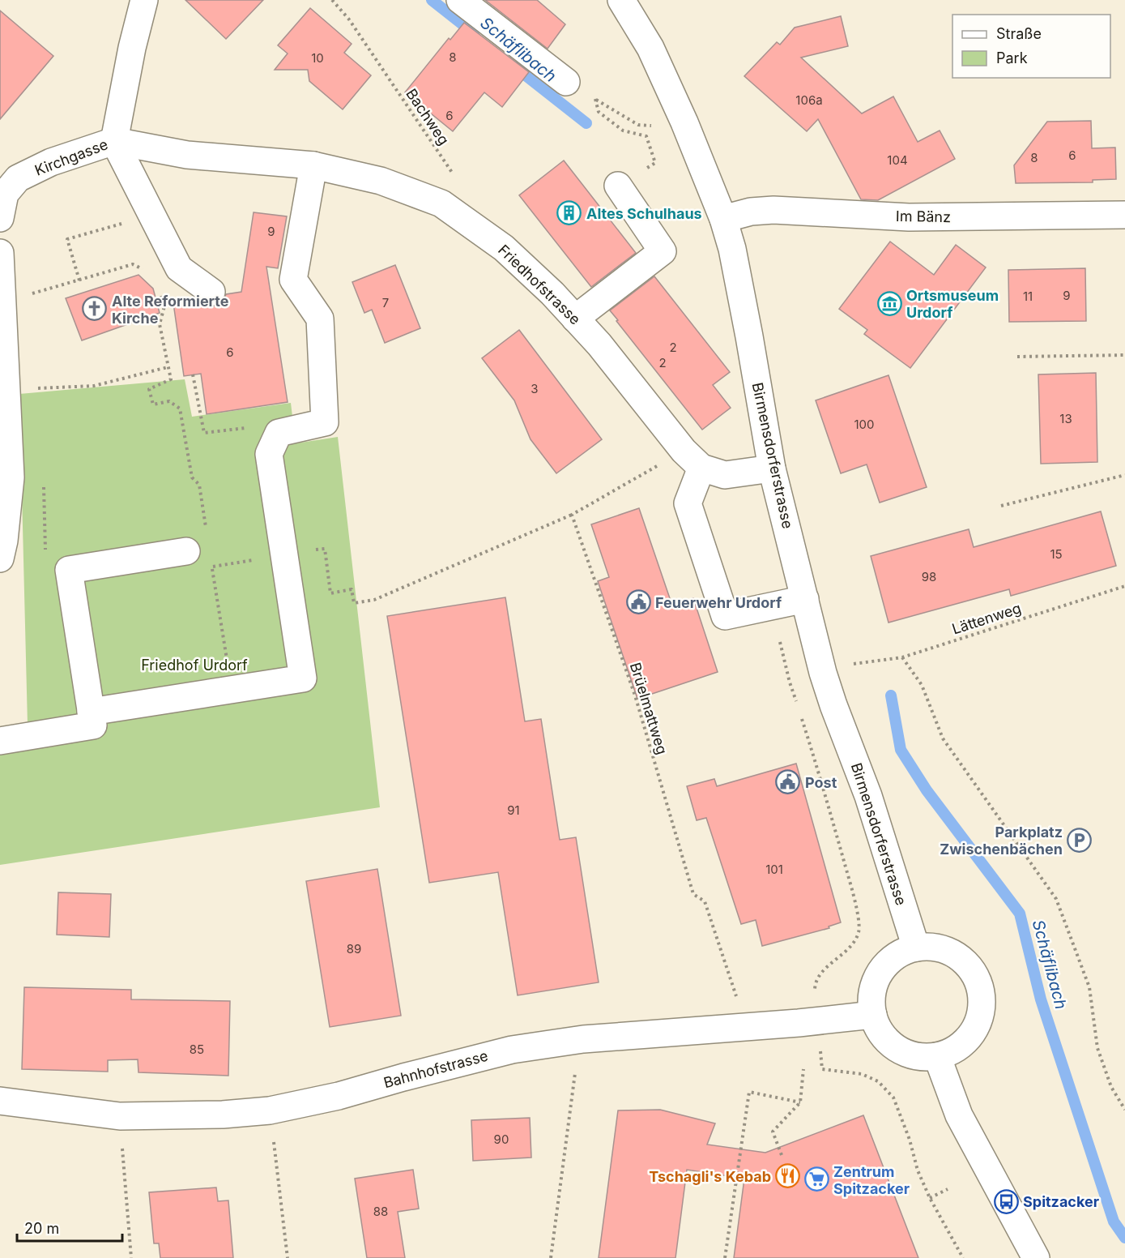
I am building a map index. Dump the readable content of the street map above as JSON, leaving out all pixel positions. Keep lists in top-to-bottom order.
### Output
{
  "streets": {
    "street": [
      "Kirchgasse",
      "Im Bänz",
      "Friedhofstrasse",
      "Birmensdorferstrasse",
      "Bahnhofstrasse"
    ],
    "path": ["Bachweg", "Lättenweg", "Brüelmattweg"]
  },
  "crossings": [
    ["Kirchgasse", "Friedhofstrasse"],
    ["Im Bänz", "Birmensdorferstrasse"],
    ["Birmensdorferstrasse", "Bahnhofstrasse"],
    ["Brüelmattweg", "Bahnhofstrasse"]
  ],
  "water": ["Schäflibach"],
  "parks": ["Friedhof Urdorf"],
  "places": {
    "building": ["Altes Schulhaus"],
    "museum": ["Ortsmuseum Urdorf"],
    "church": ["Alte Reformierte Kirche"],
    "public building": ["Feuerwehr Urdorf", "Post"],
    "parking": ["Parkplatz Zwischenbächen"],
    "restaurant": ["Tschagli's Kebab"],
    "supermarket": ["Zentrum Spitzacker"],
    "bus stop": ["Spitzacker"]
  },
  "house_numbers": [
    "8",
    "10",
    "106a",
    "6",
    "6",
    "8",
    "104",
    "9",
    "9",
    "11",
    "7",
    "2",
    "6",
    "2",
    "3",
    "13",
    "100",
    "15",
    "98",
    "91",
    "101",
    "89",
    "85",
    "90",
    "88"
  ],
  "legend": ["Straße", "Park"],
  "scale_bar": "20 m"
}
